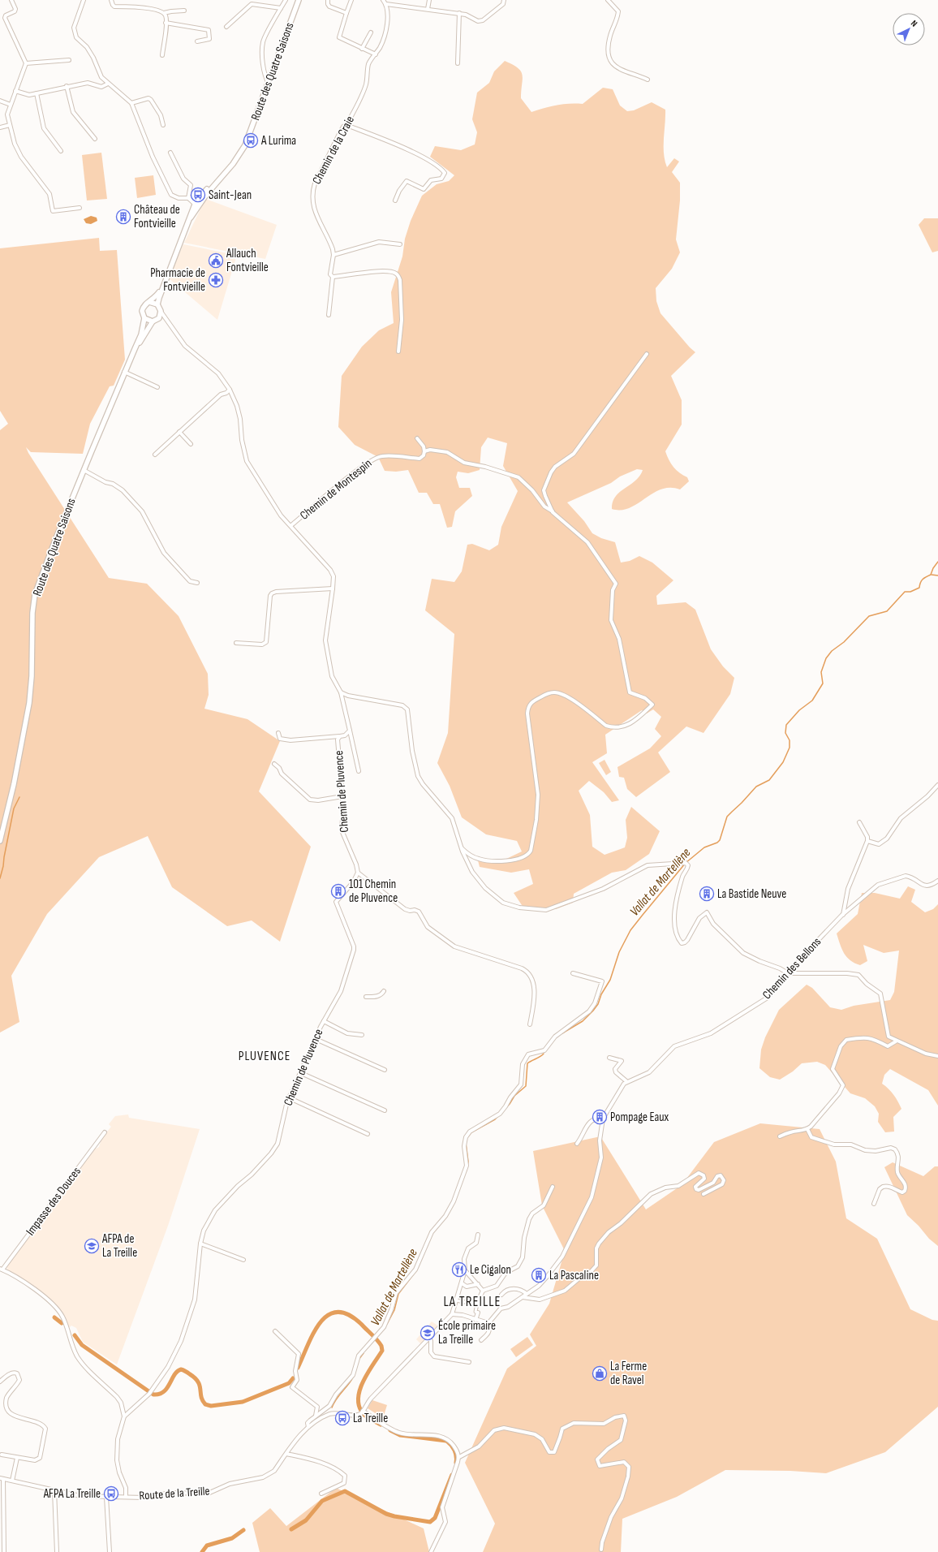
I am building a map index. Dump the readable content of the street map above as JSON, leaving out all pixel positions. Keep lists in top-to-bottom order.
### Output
{
  "streets": {
    "main road": ["Route des Quatre Saisons"],
    "street": [
      "Chemin de la Craie",
      "Chemin de Montespin",
      "Chemin de Pluvence",
      "Chemin des Bellons",
      "Impasse des Douces",
      "Route de la Treille"
    ]
  },
  "districts": ["PLUVENCE", "LA TREILLE"],
  "water": ["Vallat de Martellène"],
  "places": {
    "bus stop": [
      "A Lurima",
      "Saint-Jean",
      "La Treille",
      "AFPA La Treille"
    ],
    "building": [
      "Château de Fontvieille",
      "101 Chemin de Pluvence",
      "La Bastide Neuve",
      "Pompage Eaux",
      "La Pascaline"
    ],
    "public building": ["Allauch Fontvieille"],
    "pharmacy": ["Pharmacie de Fontvieille"],
    "school or university": ["AFPA de La Treille", "École primaire La Treille"],
    "restaurant": ["Le Cigalon"],
    "shop": ["La Ferme de Ravel"]
  },
  "north": "top right"
}
